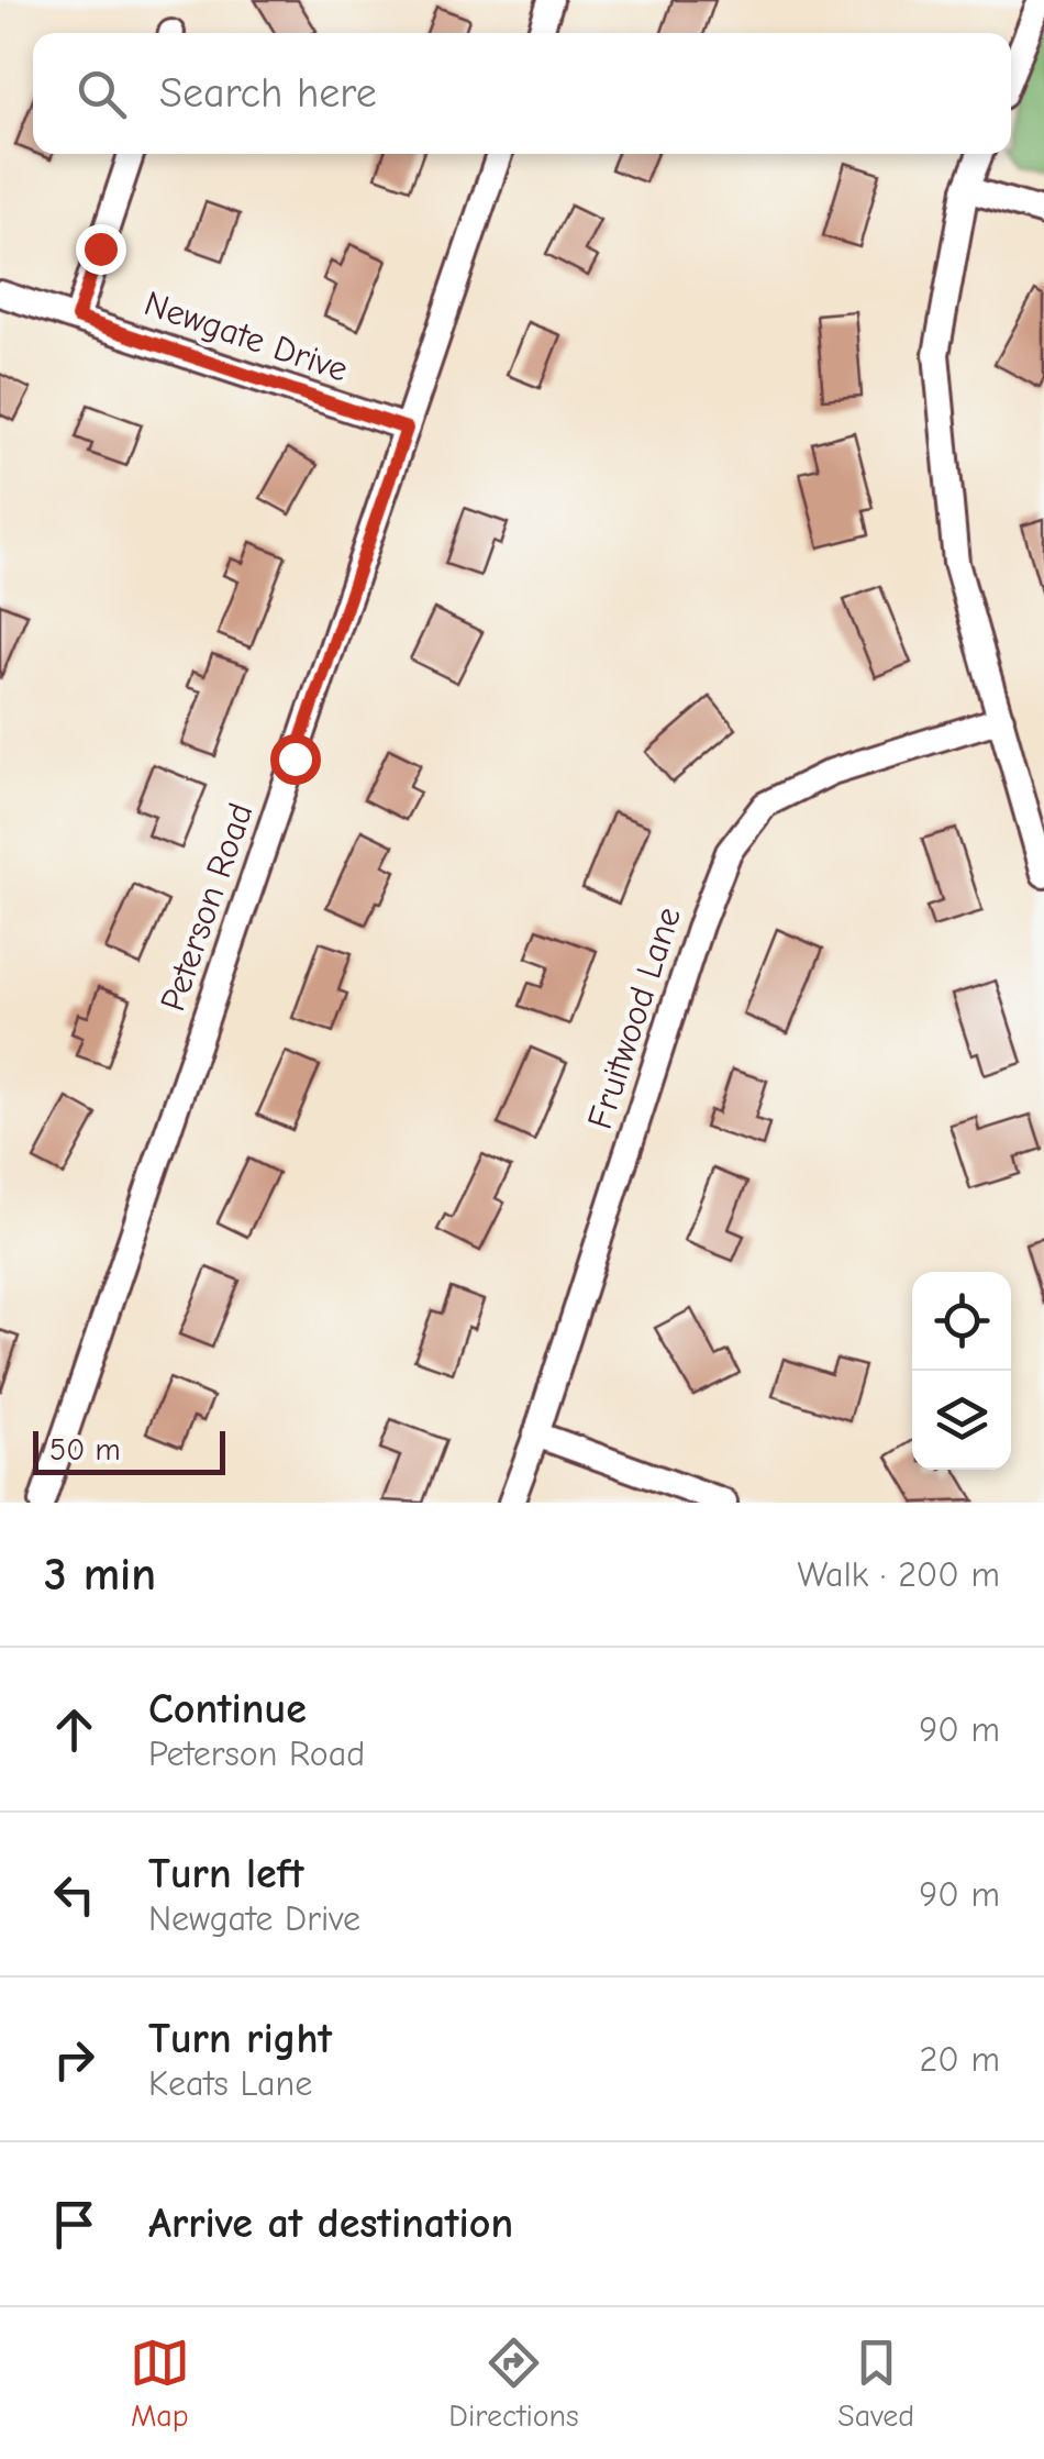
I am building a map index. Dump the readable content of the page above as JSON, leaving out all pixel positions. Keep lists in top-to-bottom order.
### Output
{
  "streets": {
    "street": ["Newgate Drive", "Peterson Road", "Fruitwood Lane"]
  },
  "crossings": [
    ["Newgate Drive", "Peterson Road"]
  ],
  "scale_bar": "50 m",
  "page": {
    "search": "Search here",
    "scale": "50 m",
    "heading": ["3 min", "Walk · 200 m"],
    "list": [
      ["Continue", "Peterson Road", "90 m"],
      ["Turn left", "Newgate Drive", "90 m"],
      ["Turn right", "Keats Lane", "20 m"],
      "Arrive at destination"
    ],
    "nav": ["Map", "Directions", "Saved"]
  }
}
